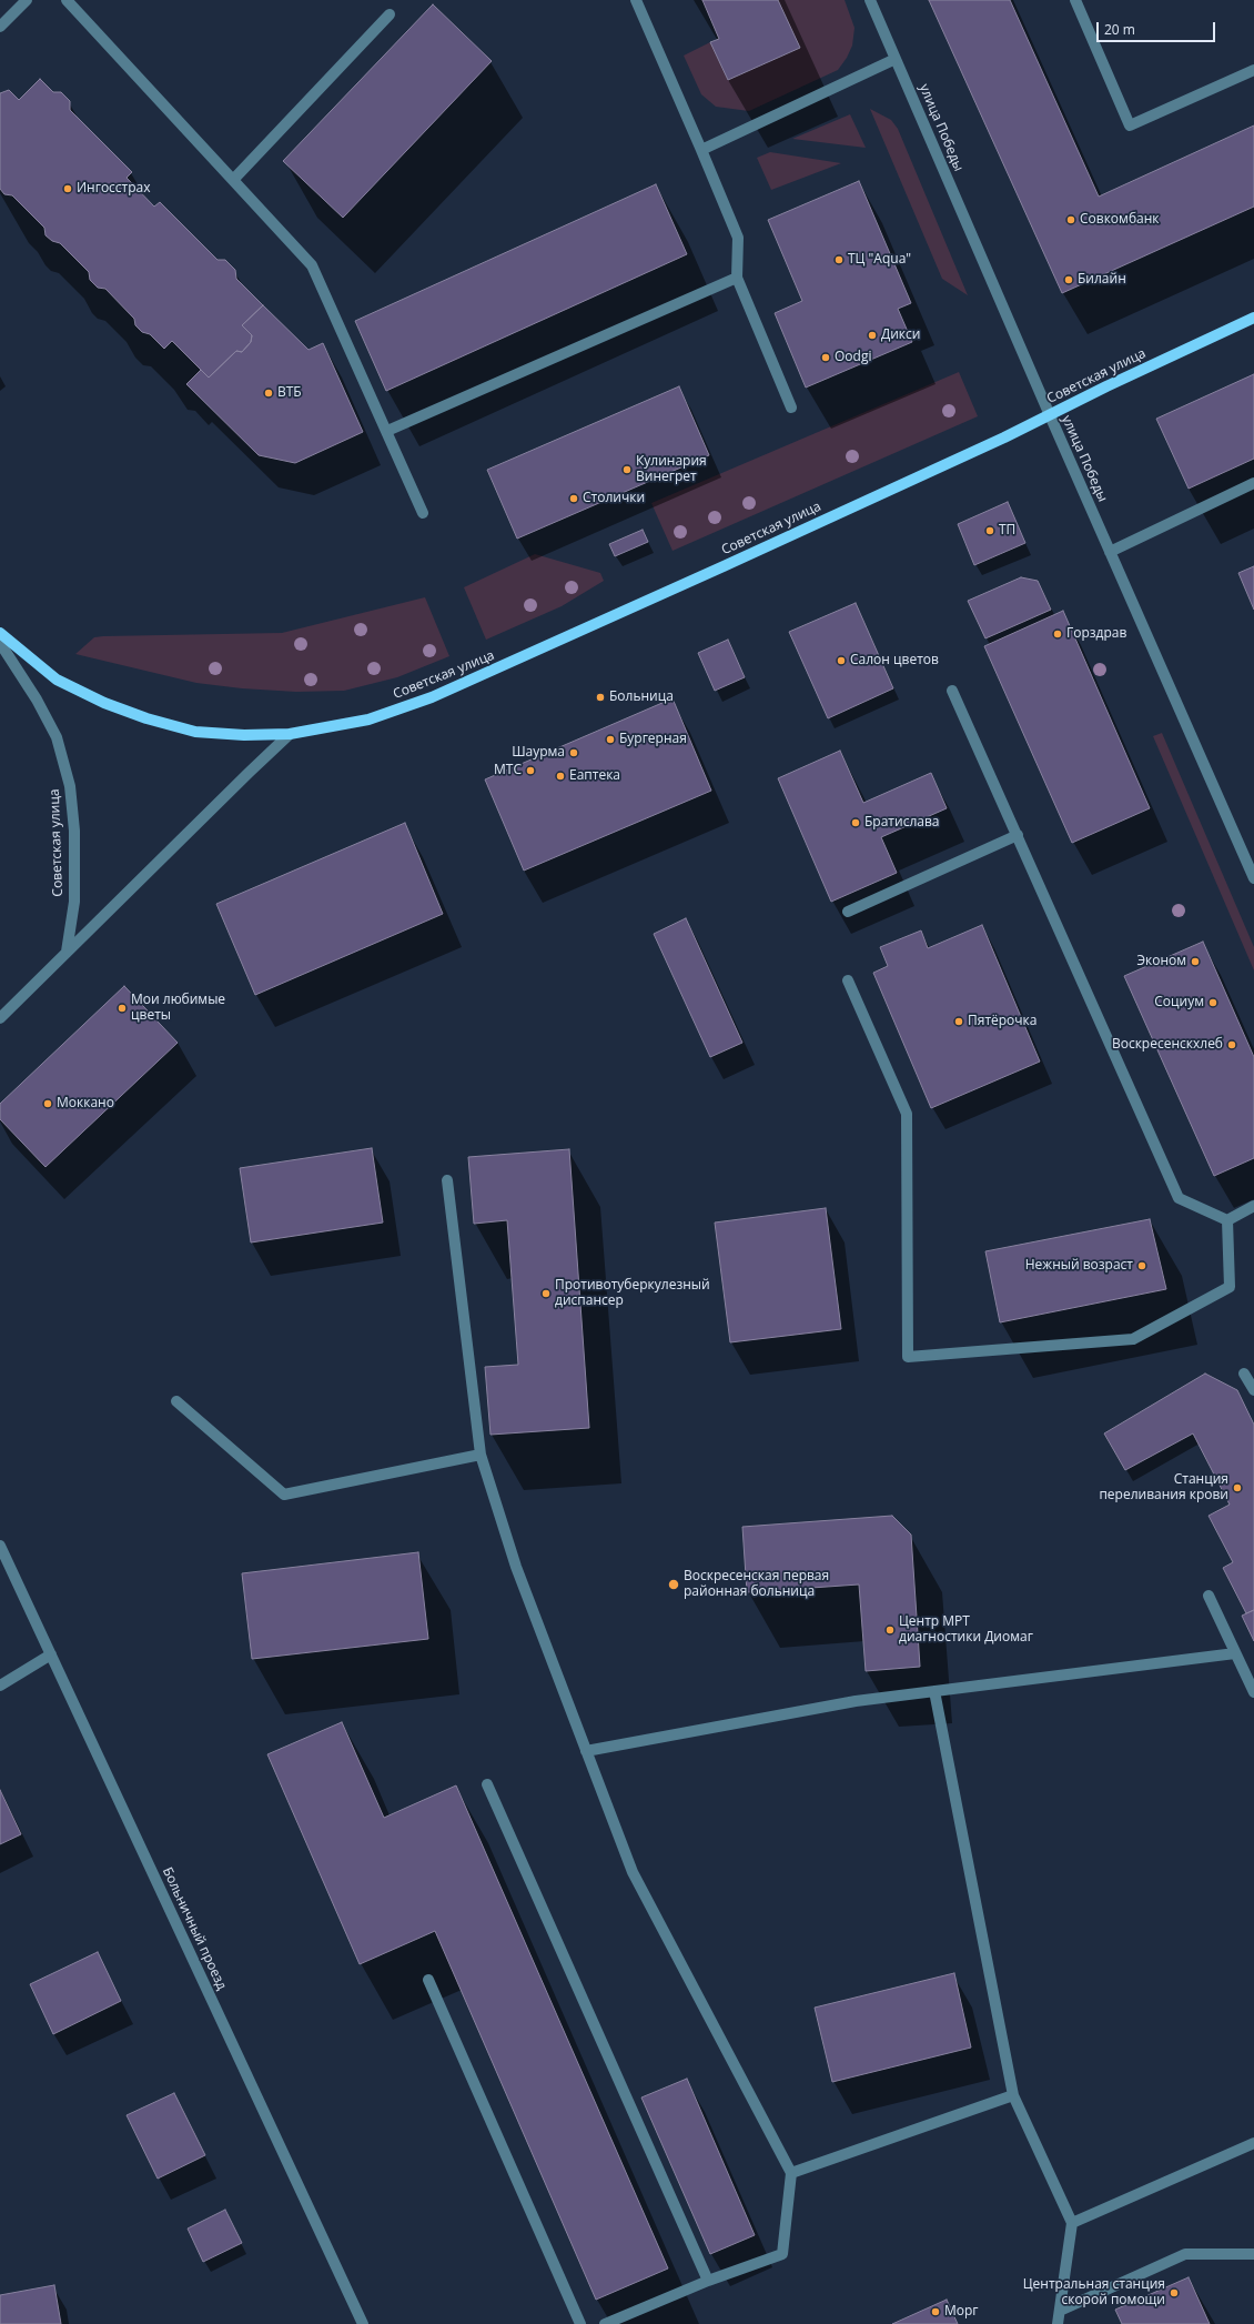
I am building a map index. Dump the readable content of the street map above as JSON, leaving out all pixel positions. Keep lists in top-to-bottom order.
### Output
{
  "streets": {
    "main road": ["Советская улица"],
    "street": ["улица Победы", "Больничный проезд"]
  },
  "crossings": [
    ["улица Победы", "Советская улица"]
  ],
  "places": [
    "Ингосстрах",
    "Совкомбанк",
    "ТЦ \"Aqua\"",
    "Билайн",
    "Дикси",
    "Oodgi",
    "ВТБ",
    "Кулинария Винегрет",
    "Столички",
    "ТП",
    "Горздрав",
    "Салон цветов",
    "Больница",
    "Бургерная",
    "Шаурма",
    "МТС",
    "Еаптека",
    "Братислава",
    "Эконом",
    "Социум",
    "Мои любимые цветы",
    "Пятёрочка",
    "Воскресенскхлеб",
    "Моккано",
    "Нежный возраст",
    "Противотуберкулезный диспансер",
    "Станция переливания крови",
    "Воскресенская первая районная больница",
    "Центр МРТ диагностики Диомаг",
    "Центральная станция скорой помощи",
    "Морг"
  ],
  "scale_bar": "20 m"
}
